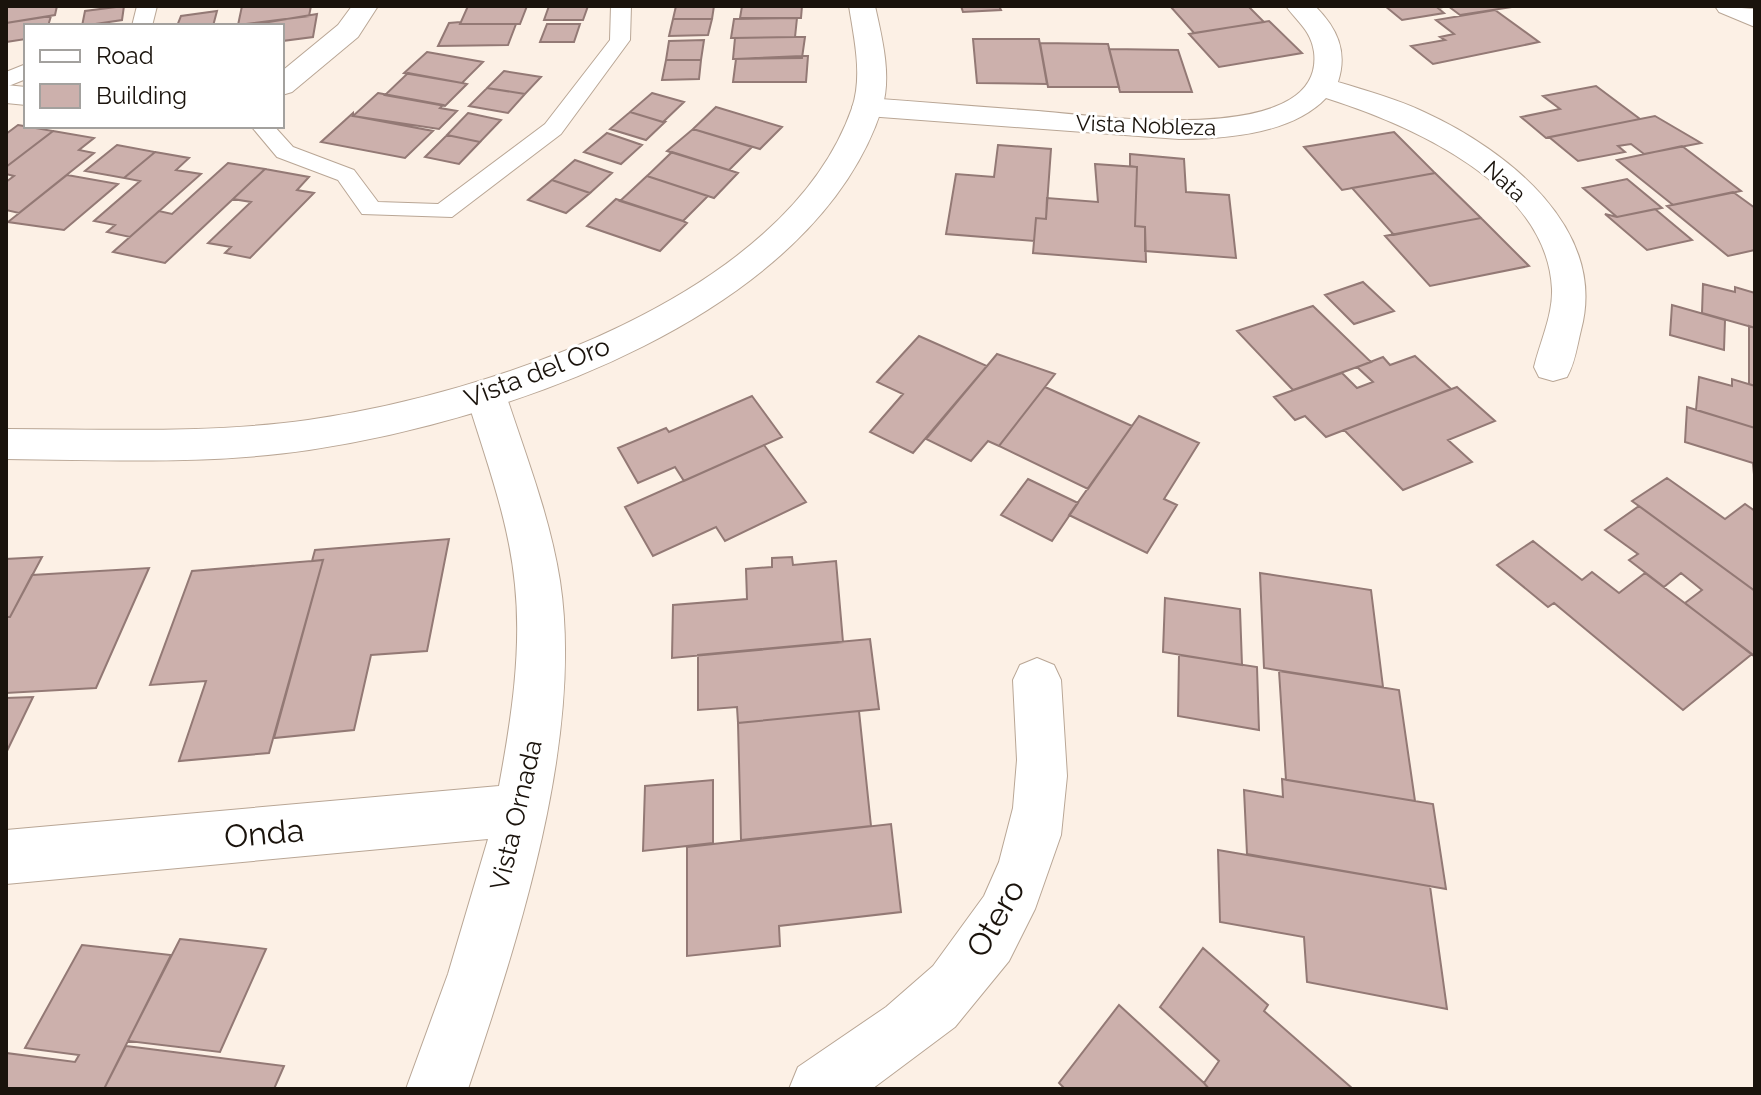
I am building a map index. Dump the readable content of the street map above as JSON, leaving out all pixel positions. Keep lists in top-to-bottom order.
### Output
{
  "streets": {
    "street": [
      "Vista Nobleza",
      "Nata",
      "Vista del Oro",
      "Vista Ornada",
      "Onda",
      "Otero"
    ]
  },
  "crossings": [
    ["Vista Nobleza", "Nata"],
    ["Vista Nobleza", "Vista del Oro"],
    ["Vista del Oro", "Vista Ornada"],
    ["Vista Ornada", "Onda"]
  ],
  "legend": ["Road", "Building"]
}
